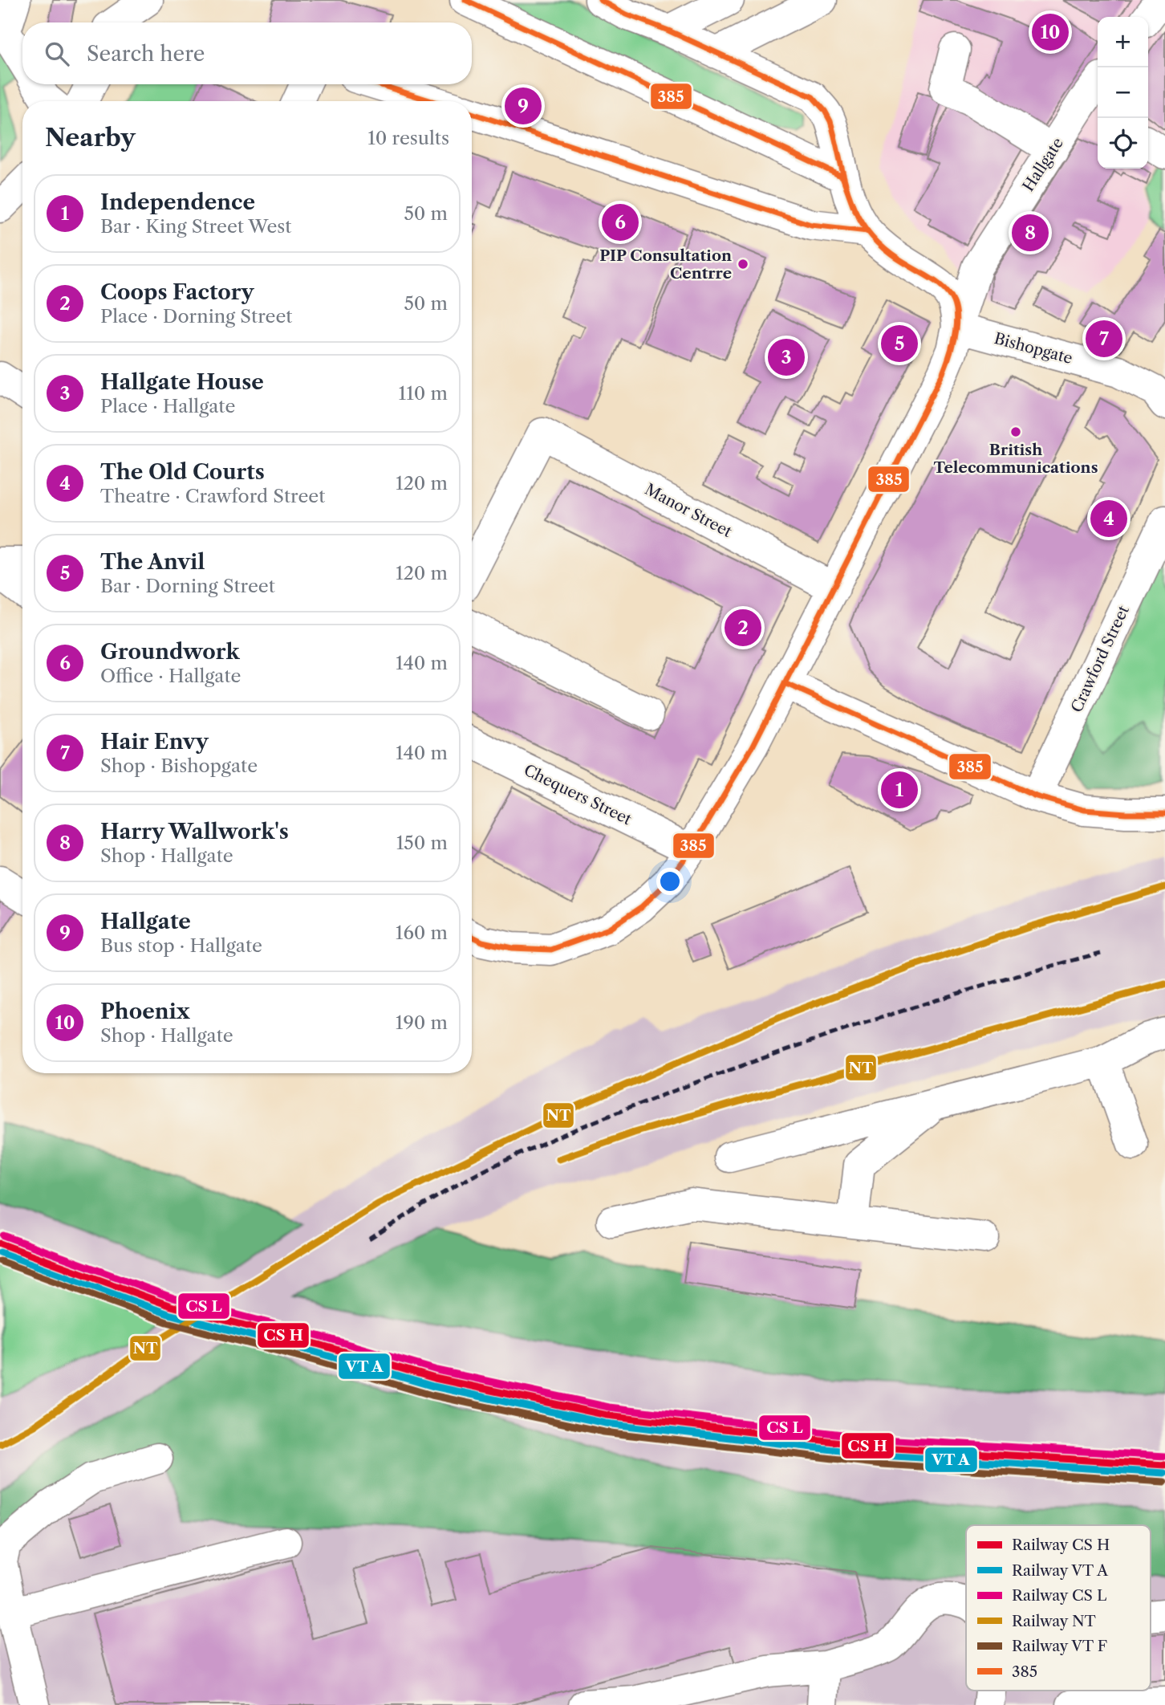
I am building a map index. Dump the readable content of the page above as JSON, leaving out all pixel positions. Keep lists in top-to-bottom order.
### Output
{
  "streets": {
    "street": [
      "Hallgate",
      "Bishopgate",
      "Manor Street",
      "Crawford Street",
      "Chequers Street"
    ]
  },
  "crossings": [
    ["Hallgate", "Bishopgate"],
    ["Hallgate", "Manor Street"],
    ["Hallgate", "Chequers Street"]
  ],
  "places": ["PIP Consultation Centrre", "British Telecommunications"],
  "lines": ["transit line 385", "rail line NT"],
  "legend": [
    "Railway CS H",
    "Railway VT A",
    "Railway CS L",
    "Railway NT",
    "Railway VT F",
    "385"
  ],
  "page": {
    "pins": [
      "10",
      "9",
      "6",
      "8",
      "7",
      "5",
      "3",
      "4",
      "2",
      "1"
    ],
    "map_buttons": ["+", "−"],
    "search": "Search here",
    "heading": ["Nearby", "10 results"],
    "list": [
      {
        "mark": "1",
        "name": "Independence",
        "note": "Bar · King Street West",
        "value": "50 m"
      },
      {
        "mark": "2",
        "name": "Coops Factory",
        "note": "Place · Dorning Street",
        "value": "50 m"
      },
      {
        "mark": "3",
        "name": "Hallgate House",
        "note": "Place · Hallgate",
        "value": "110 m"
      },
      {
        "mark": "4",
        "name": "The Old Courts",
        "note": "Theatre · Crawford Street",
        "value": "120 m"
      },
      {
        "mark": "5",
        "name": "The Anvil",
        "note": "Bar · Dorning Street",
        "value": "120 m"
      },
      {
        "mark": "6",
        "name": "Groundwork",
        "note": "Office · Hallgate",
        "value": "140 m"
      },
      {
        "mark": "7",
        "name": "Hair Envy",
        "note": "Shop · Bishopgate",
        "value": "140 m"
      },
      {
        "mark": "8",
        "name": "Harry Wallwork's",
        "note": "Shop · Hallgate",
        "value": "150 m"
      },
      {
        "mark": "9",
        "name": "Hallgate",
        "note": "Bus stop · Hallgate",
        "value": "160 m"
      },
      {
        "mark": "10",
        "name": "Phoenix",
        "note": "Shop · Hallgate",
        "value": "190 m"
      }
    ]
  }
}
